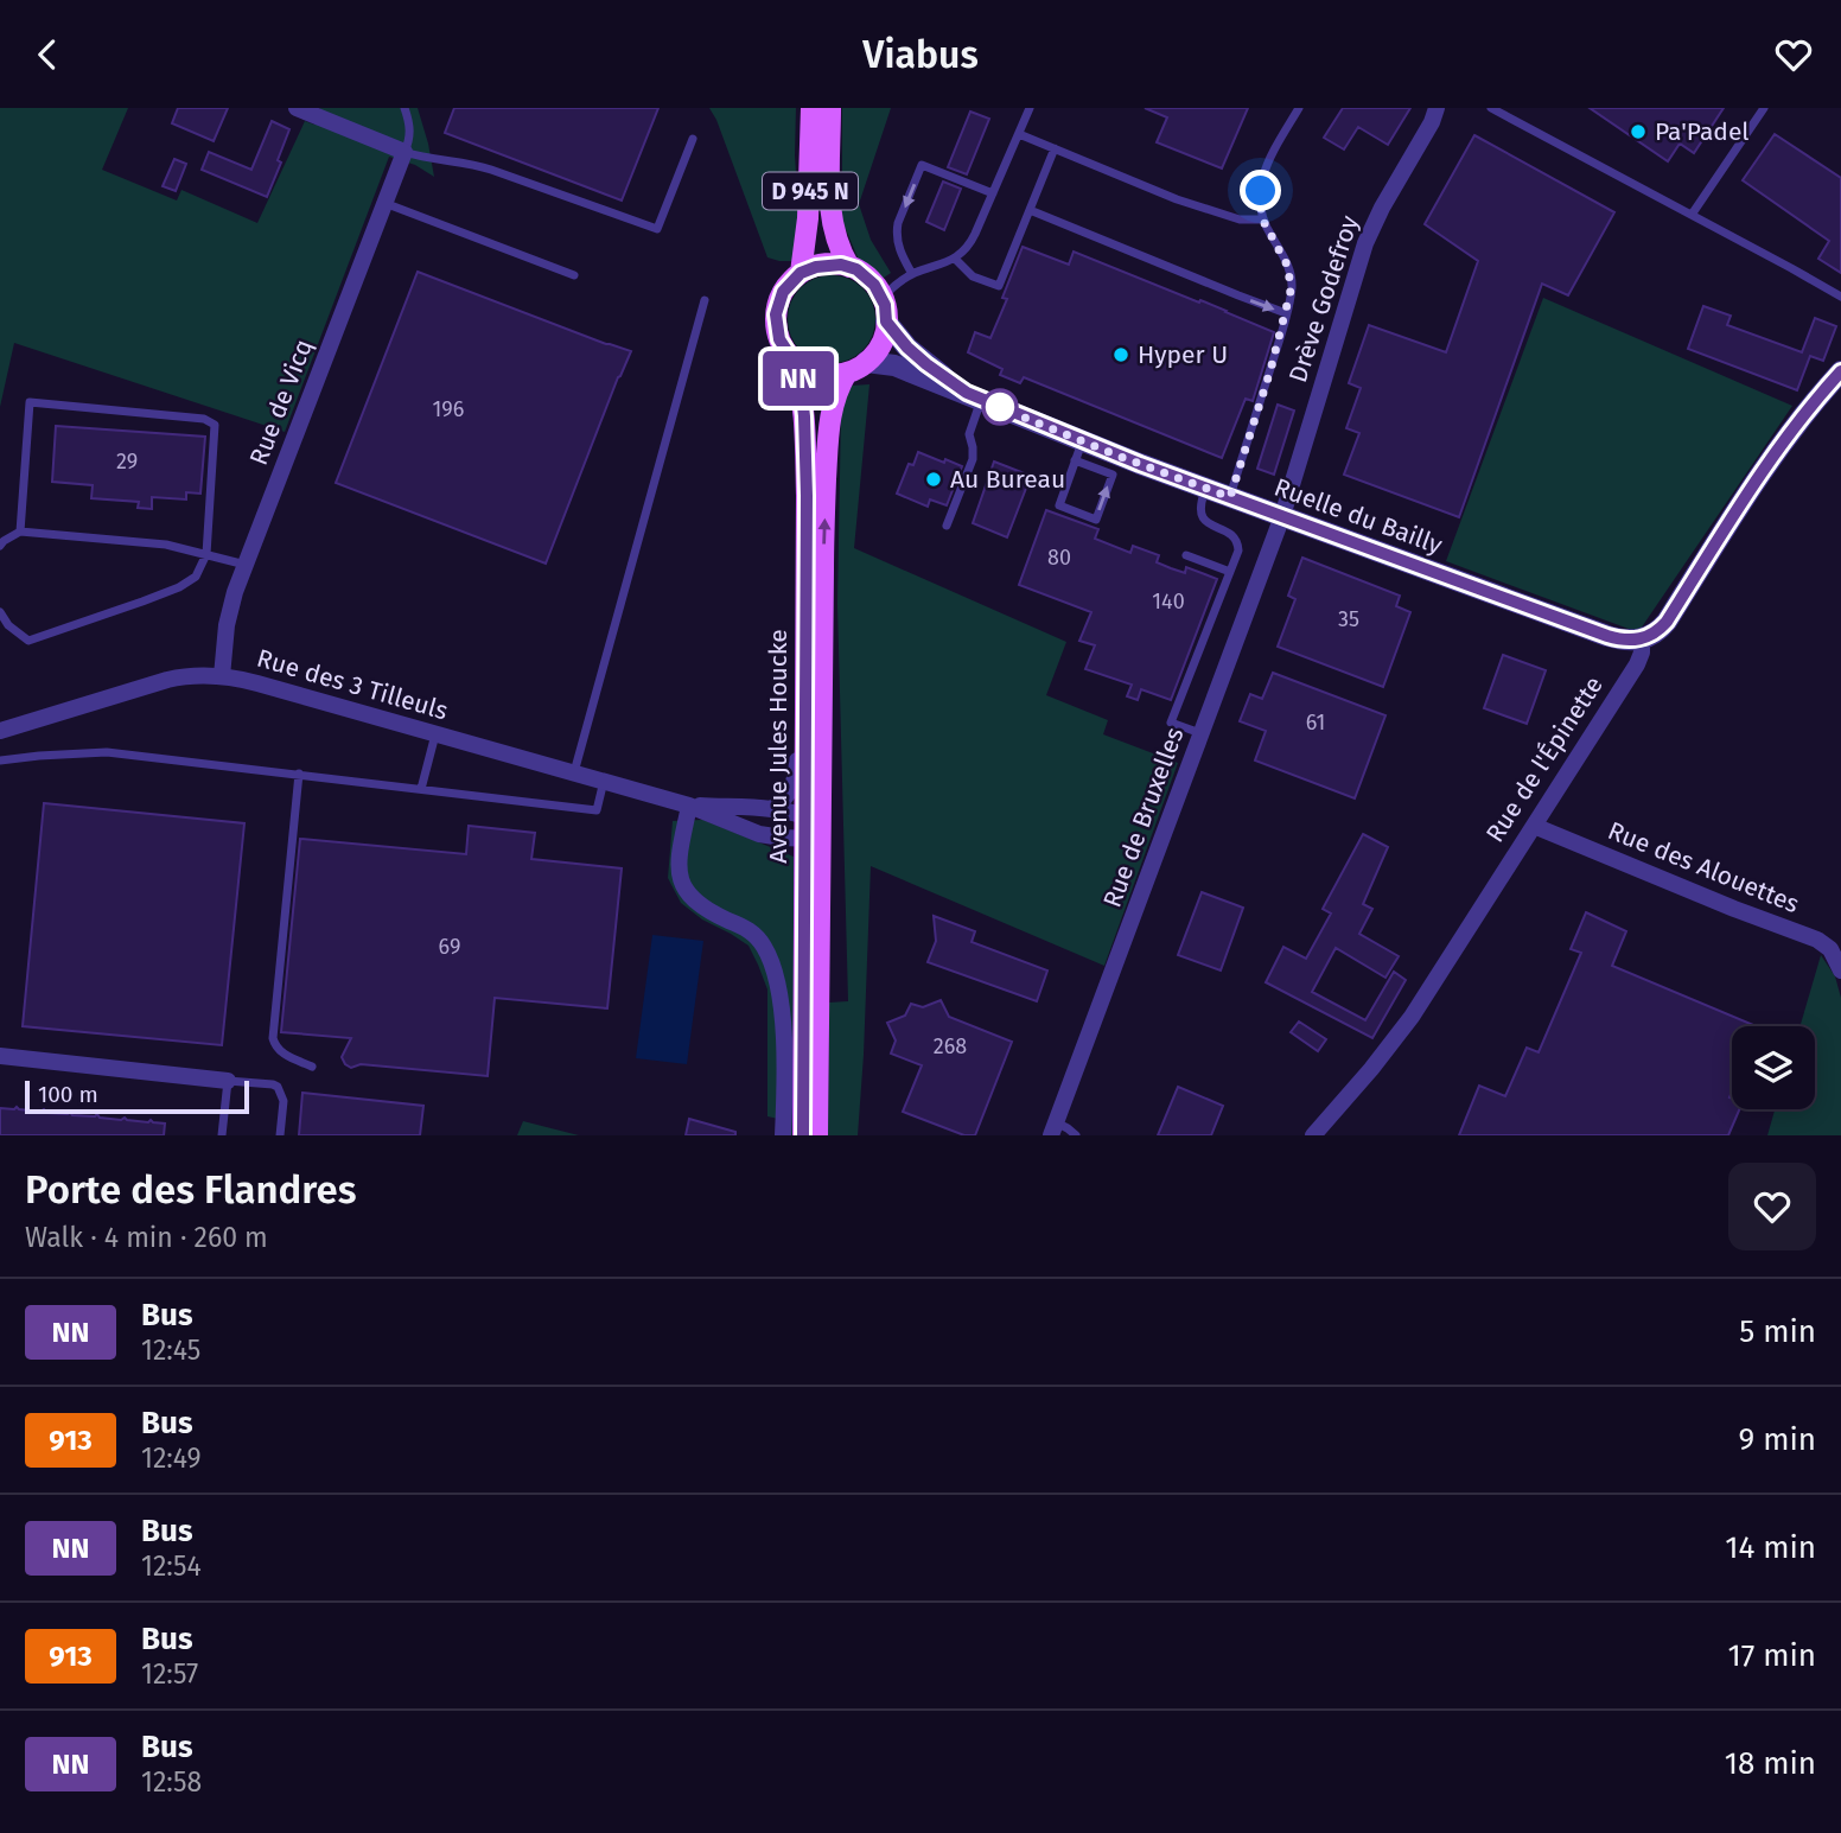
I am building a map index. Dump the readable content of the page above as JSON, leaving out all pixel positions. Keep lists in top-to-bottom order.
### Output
{
  "streets": {
    "main road": ["D 945 N", "Avenue Jules Houcke"],
    "street": [
      "Drève Godefroy",
      "Rue de Vicq",
      "Ruelle du Bailly",
      "Rue des 3 Tilleuls",
      "Rue de l'Épinette",
      "Rue de Bruxelles",
      "Rue des Alouettes"
    ]
  },
  "crossings": [
    ["D 945 N", "Ruelle du Bailly"],
    ["D 945 N", "Avenue Jules Houcke"],
    ["Drève Godefroy", "Ruelle du Bailly"],
    ["Drève Godefroy", "Rue de Bruxelles"],
    ["Rue de Vicq", "Rue des 3 Tilleuls"],
    ["Ruelle du Bailly", "Avenue Jules Houcke"],
    ["Ruelle du Bailly", "Rue de l'Épinette"],
    ["Ruelle du Bailly", "Rue de Bruxelles"],
    ["Rue des 3 Tilleuls", "Avenue Jules Houcke"],
    ["Rue de l'Épinette", "Rue des Alouettes"]
  ],
  "places": ["Pa'Padel", "Hyper U", "Au Bureau"],
  "lines": ["bus line NN"],
  "house_numbers": [
    "196",
    "29",
    "80",
    "140",
    "35",
    "61",
    "69",
    "268"
  ],
  "scale_bar": "100 m",
  "page": {
    "header": "Viabus",
    "on_map": "NN",
    "scale": "100 m",
    "heading": ["Porte des Flandres", "Walk · 4 min · 260 m"],
    "list": [
      {
        "mark": "NN",
        "name": "Bus",
        "note": "12:45",
        "value": "5 min"
      },
      {
        "mark": "913",
        "name": "Bus",
        "note": "12:49",
        "value": "9 min"
      },
      {
        "mark": "NN",
        "name": "Bus",
        "note": "12:54",
        "value": "14 min"
      },
      {
        "mark": "913",
        "name": "Bus",
        "note": "12:57",
        "value": "17 min"
      },
      {
        "mark": "NN",
        "name": "Bus",
        "note": "12:58",
        "value": "18 min"
      }
    ]
  }
}
